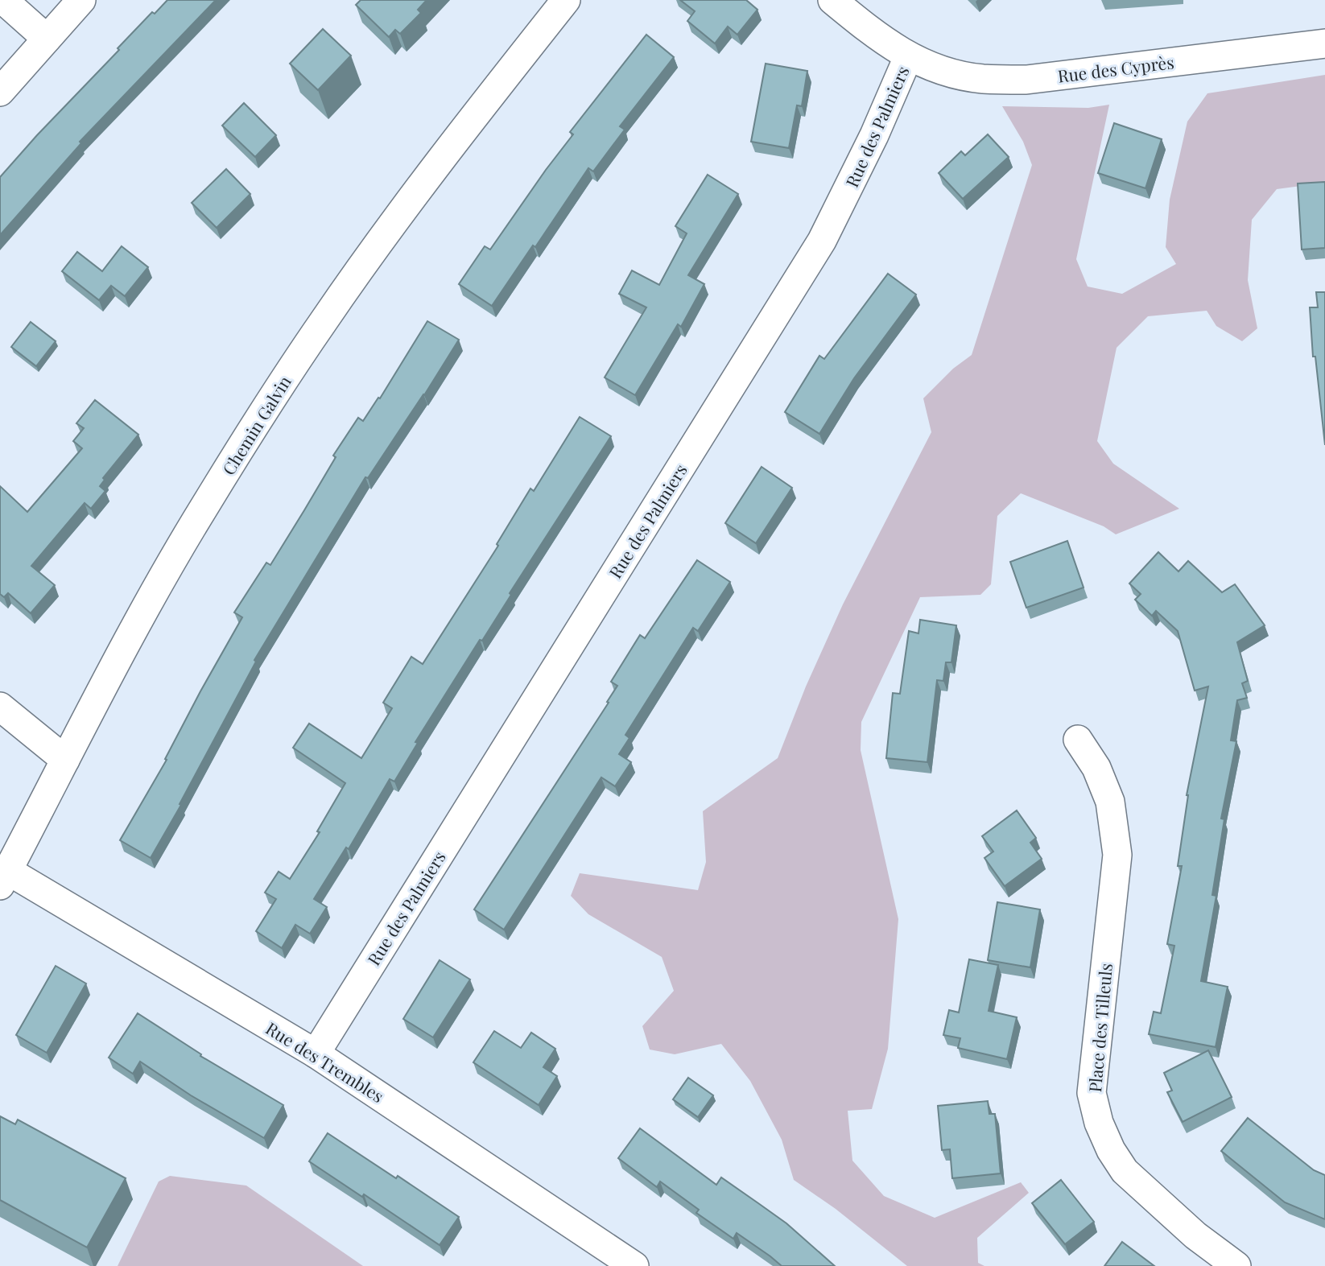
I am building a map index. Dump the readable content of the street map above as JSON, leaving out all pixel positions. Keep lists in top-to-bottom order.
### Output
{
  "streets": {
    "street": [
      "Rue des Cyprès",
      "Rue des Palmiers",
      "Chemin Galvin",
      "Place des Tilleuls",
      "Rue des Trembles"
    ]
  },
  "crossings": [
    ["Rue des Cyprès", "Rue des Palmiers"],
    ["Rue des Palmiers", "Rue des Trembles"],
    ["Chemin Galvin", "Rue des Trembles"]
  ]
}
